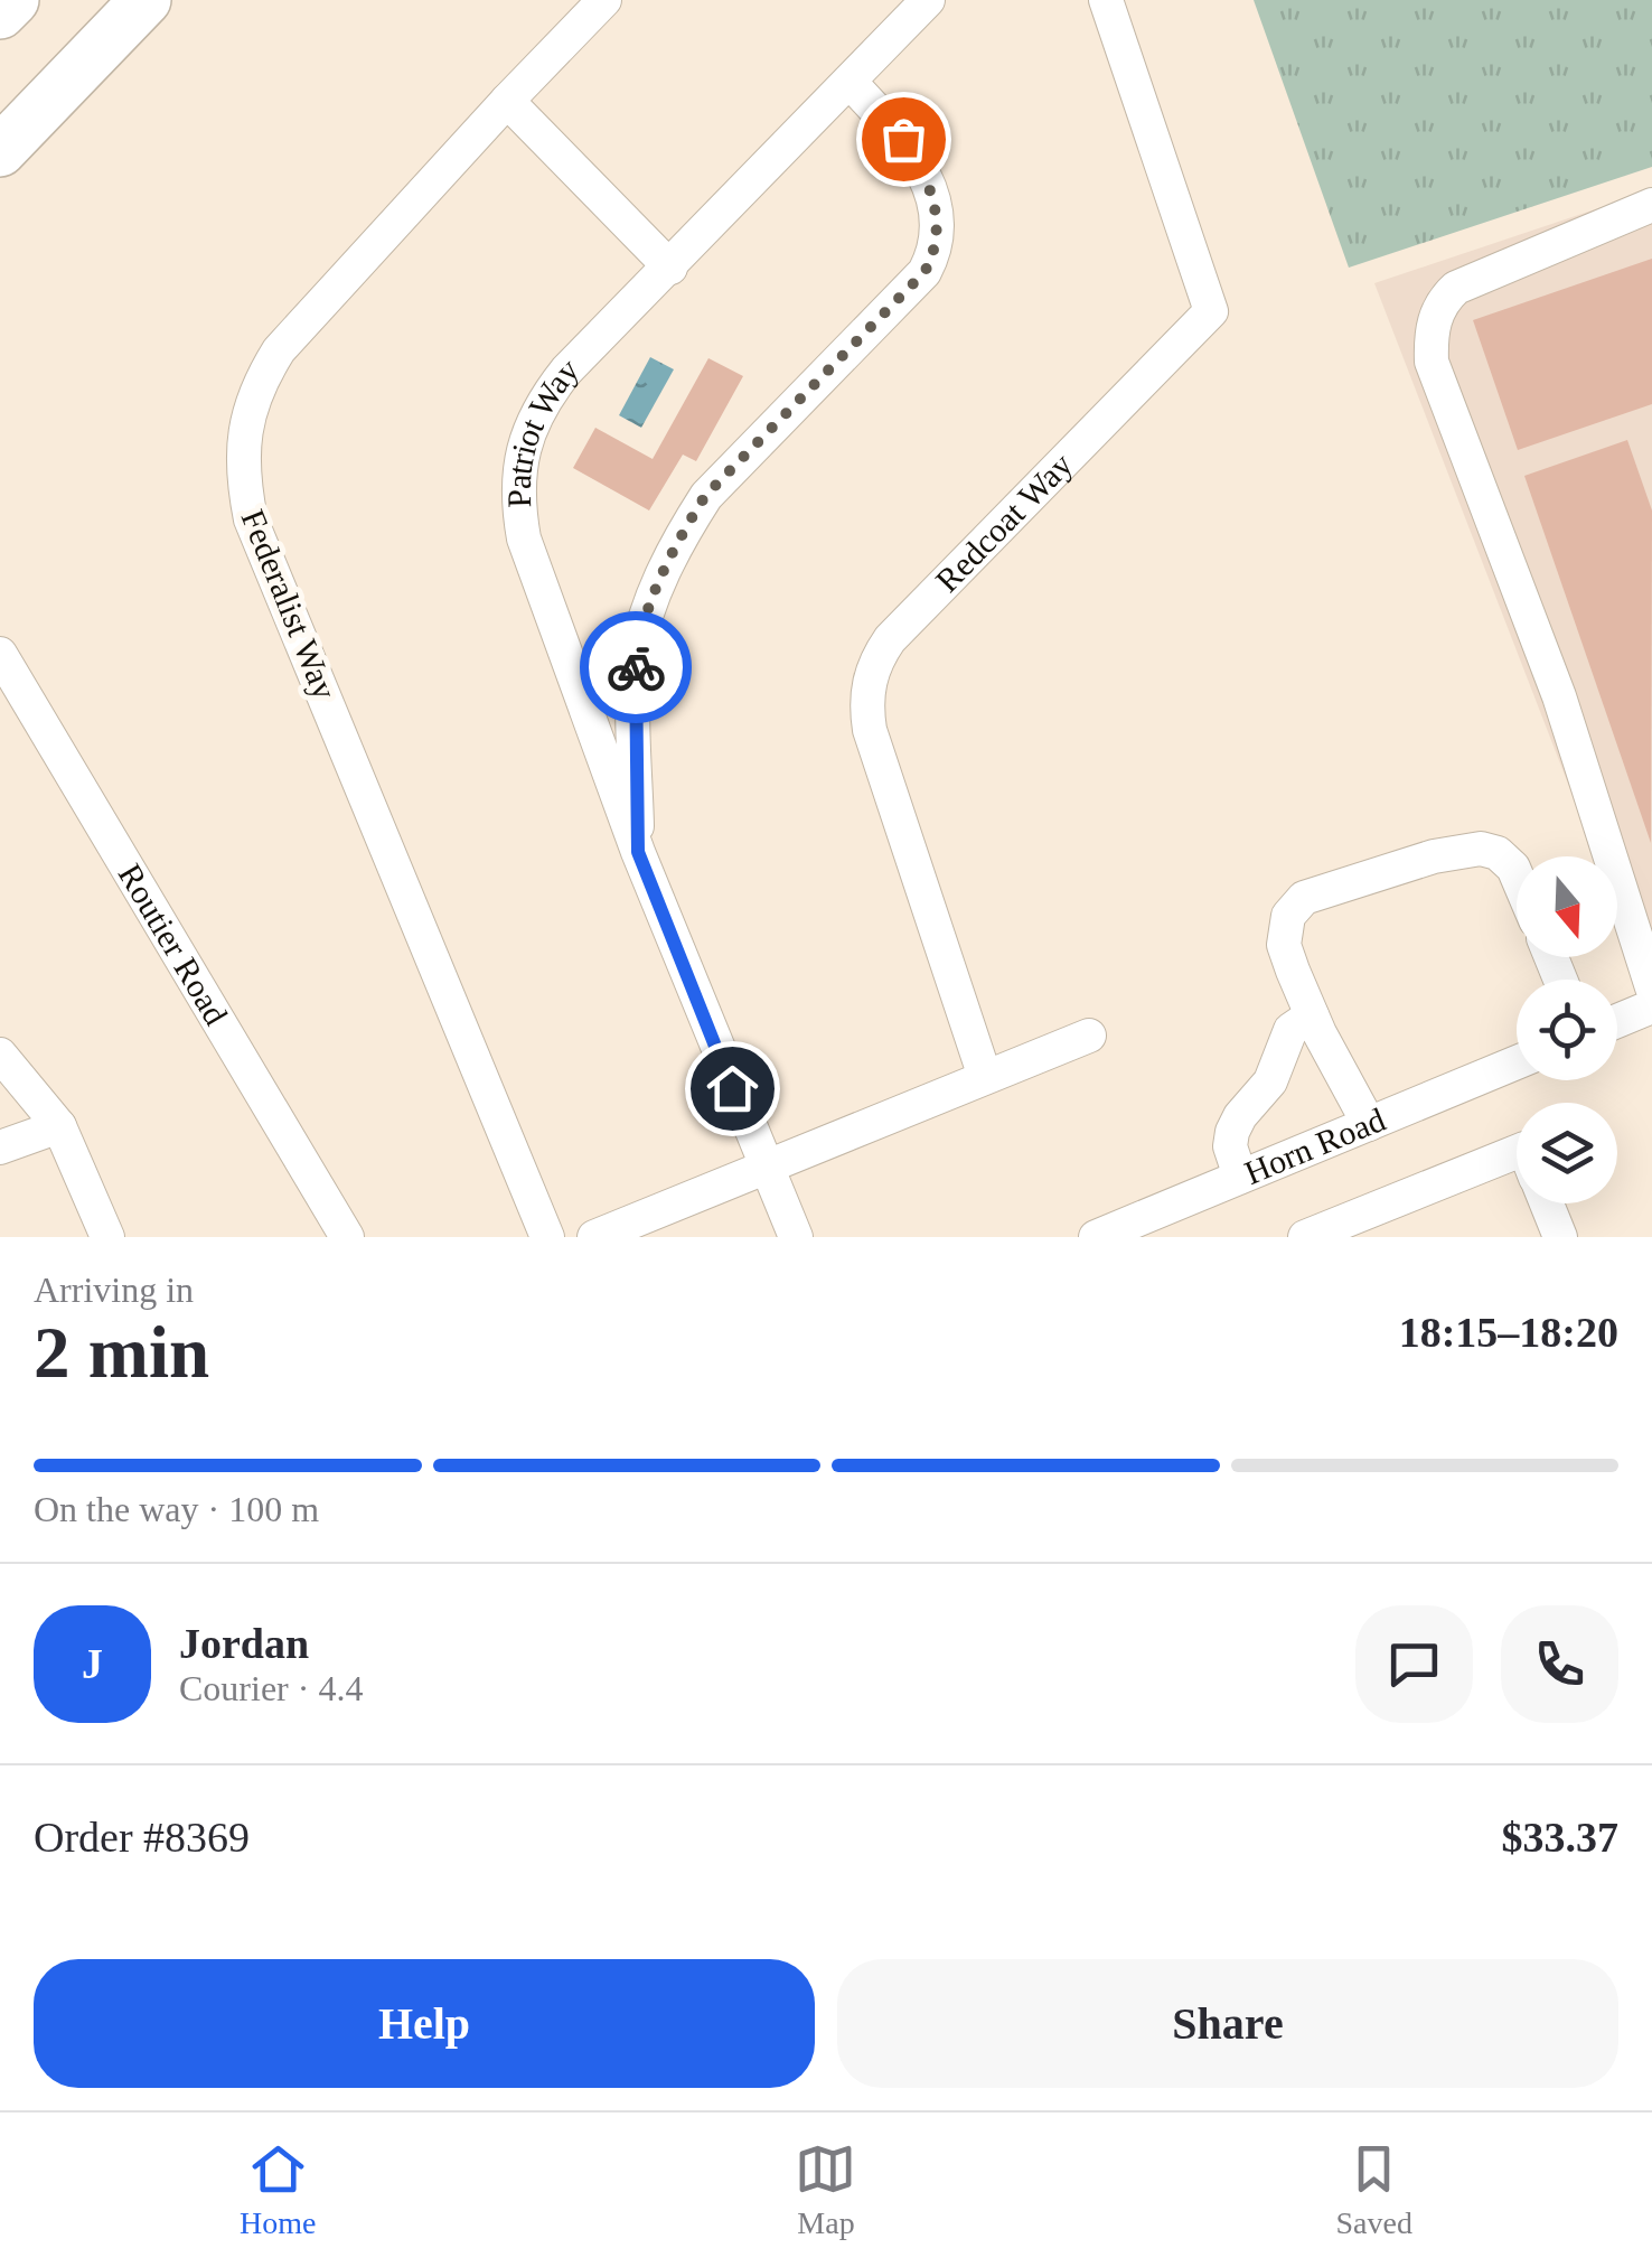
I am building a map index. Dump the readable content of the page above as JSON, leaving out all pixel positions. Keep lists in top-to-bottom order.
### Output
{
  "streets": {
    "street": [
      "Patriot Way",
      "Redcoat Way",
      "Federalist Way",
      "Routier Road",
      "Horn Road"
    ]
  },
  "north": "bottom",
  "page": {
    "heading": ["2 min", "Arriving in", "18:15–18:20"],
    "panel": [
      "Jordan",
      "Courier · 4.4",
      "Order #8369",
      "$33.37"
    ],
    "bar": "On the way · 100 m",
    "round": "J",
    "buttons": ["Help", "Share"],
    "tabs": ["Home", "Map", "Saved"]
  }
}
